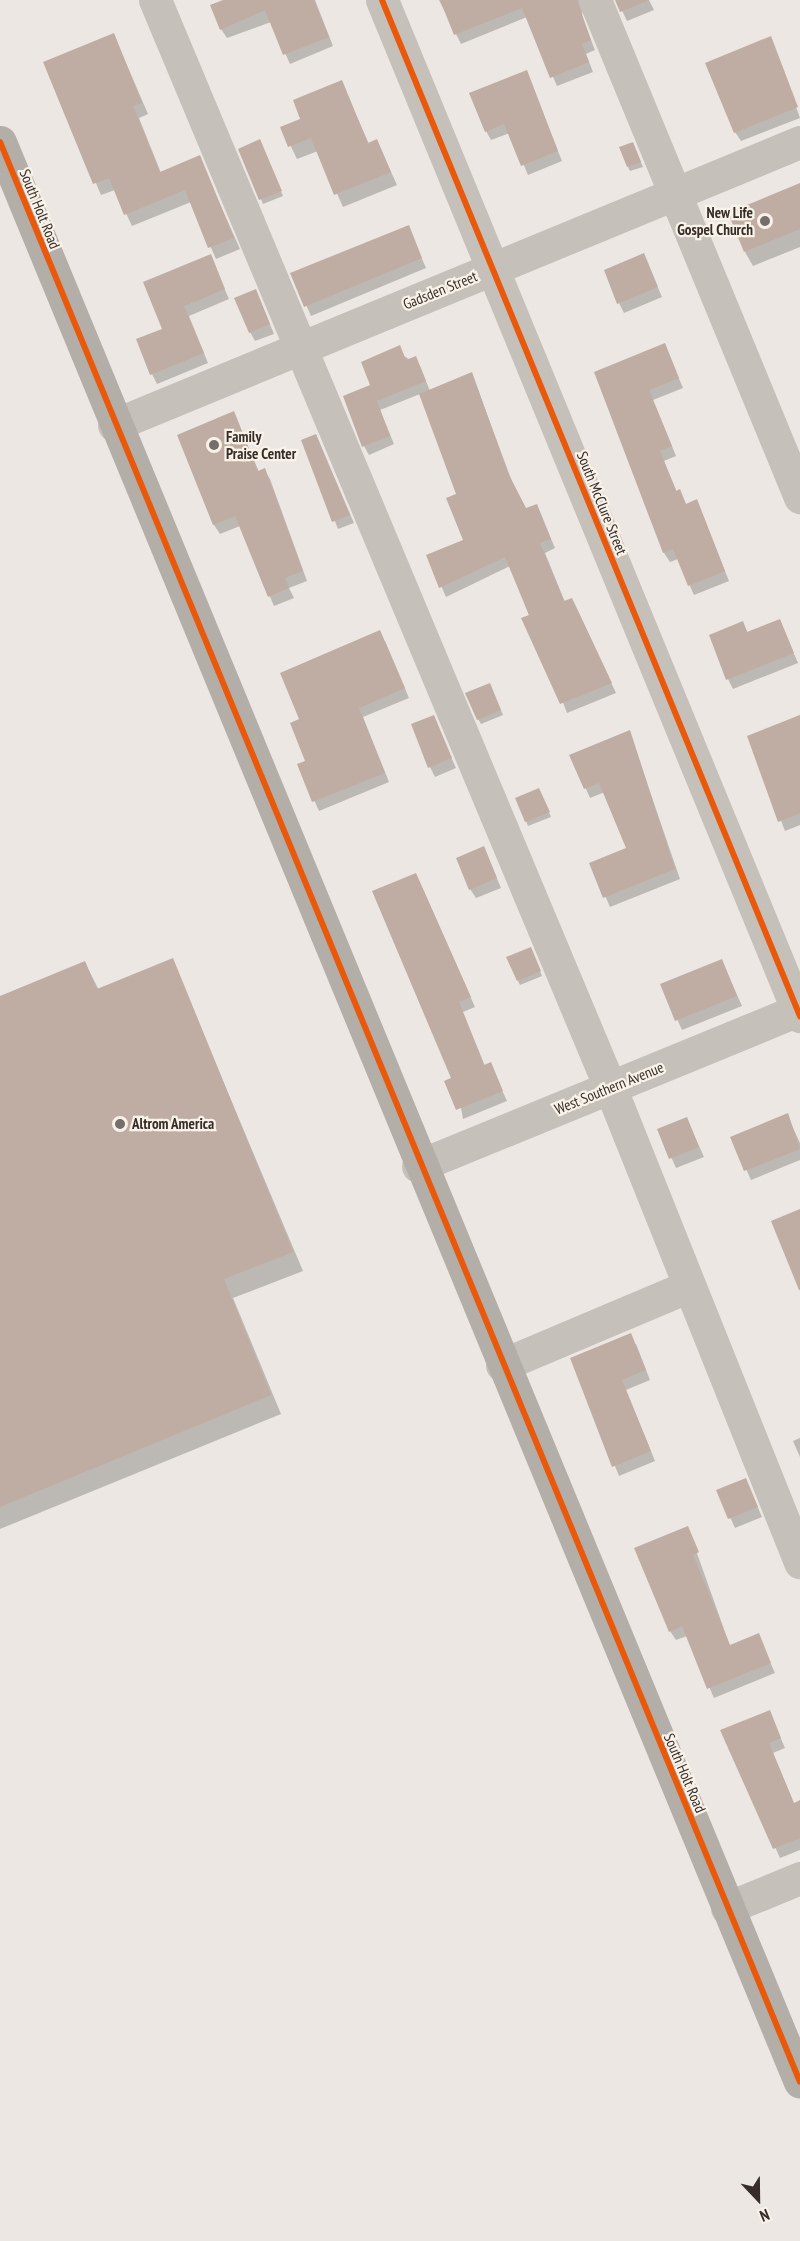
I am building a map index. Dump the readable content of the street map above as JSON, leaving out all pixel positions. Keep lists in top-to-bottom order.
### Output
{
  "streets": {
    "main road": ["South Holt Road"],
    "street": ["Gadsden Street", "South McClure Street", "West Southern Avenue"]
  },
  "crossings": [
    ["South Holt Road", "Gadsden Street"],
    ["South Holt Road", "West Southern Avenue"],
    ["Gadsden Street", "South McClure Street"],
    ["South McClure Street", "West Southern Avenue"]
  ],
  "places": ["New Life Gospel Church", "Family Praise Center", "Altrom America"],
  "north": "bottom"
}
